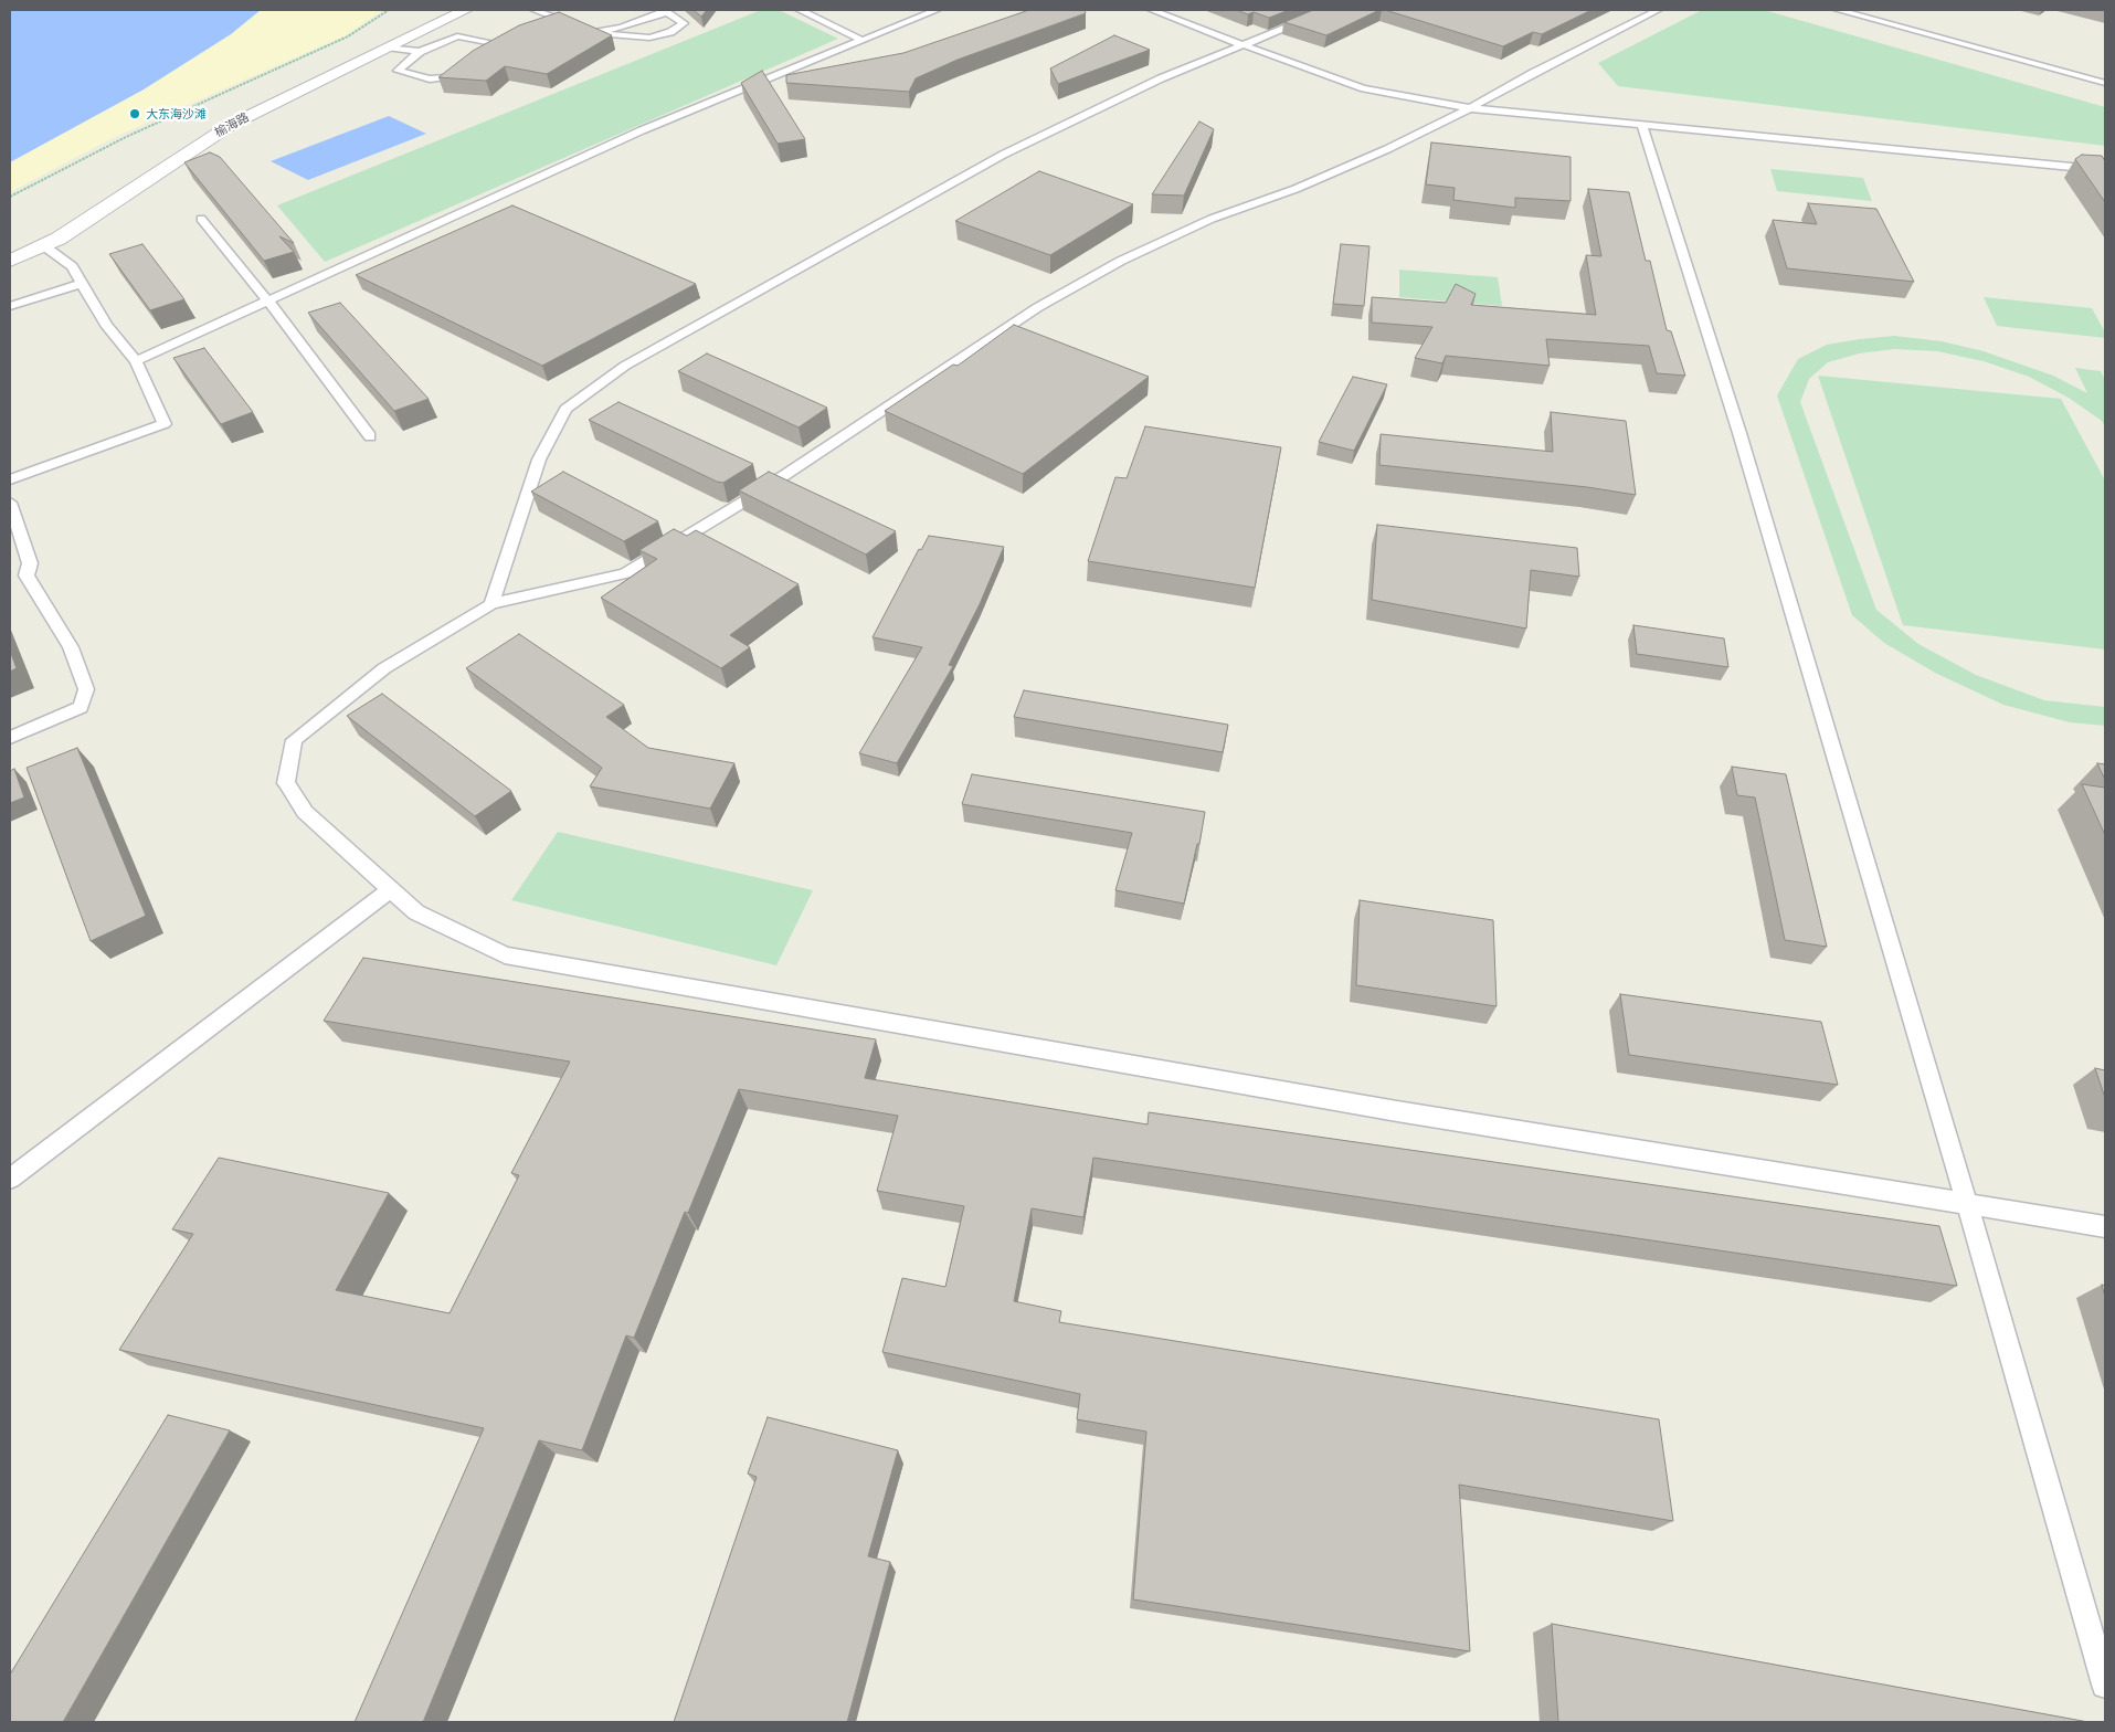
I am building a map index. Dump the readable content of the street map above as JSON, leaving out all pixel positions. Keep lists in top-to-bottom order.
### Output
{
  "streets": {
    "street": ["榆海路"]
  },
  "places": ["大东海沙滩"]
}
